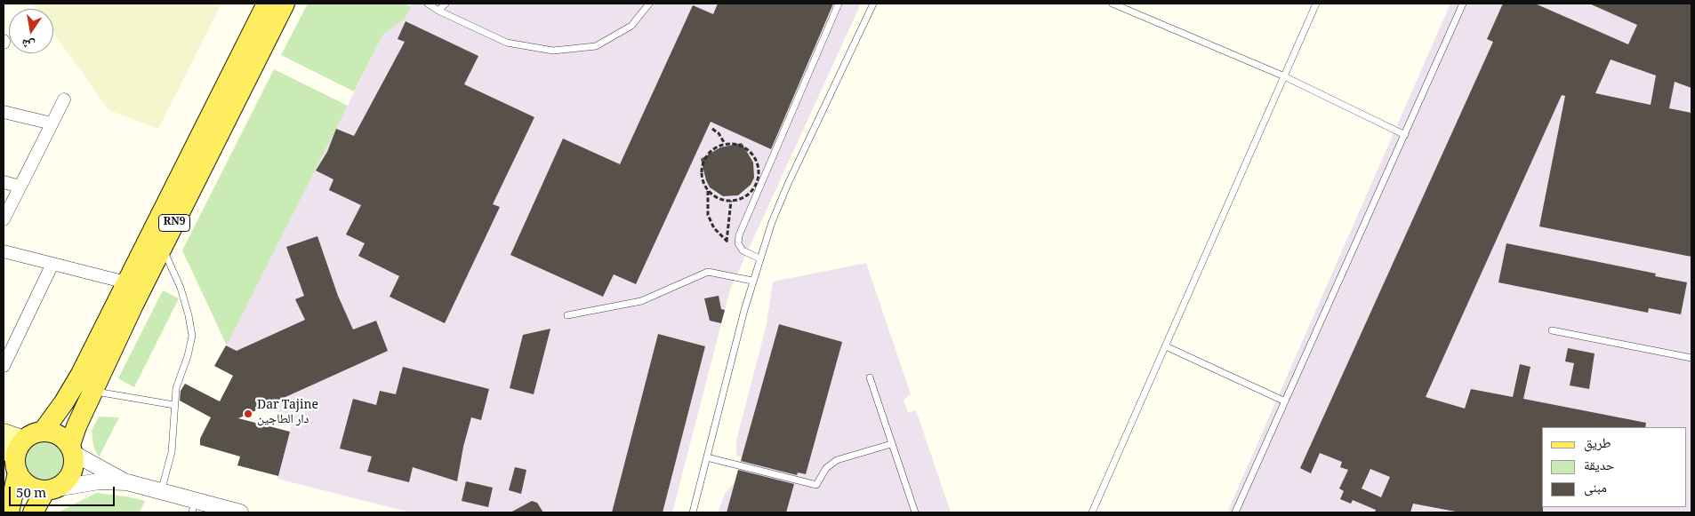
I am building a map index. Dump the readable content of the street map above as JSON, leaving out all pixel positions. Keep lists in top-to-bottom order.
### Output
{
  "streets": {
    "main road": ["RN9"]
  },
  "places": ["Dar Tajine دار الطاجين"],
  "legend": ["طريق", "حديقة", "مبنى"],
  "scale_bar": "50 m",
  "north": "bottom"
}
